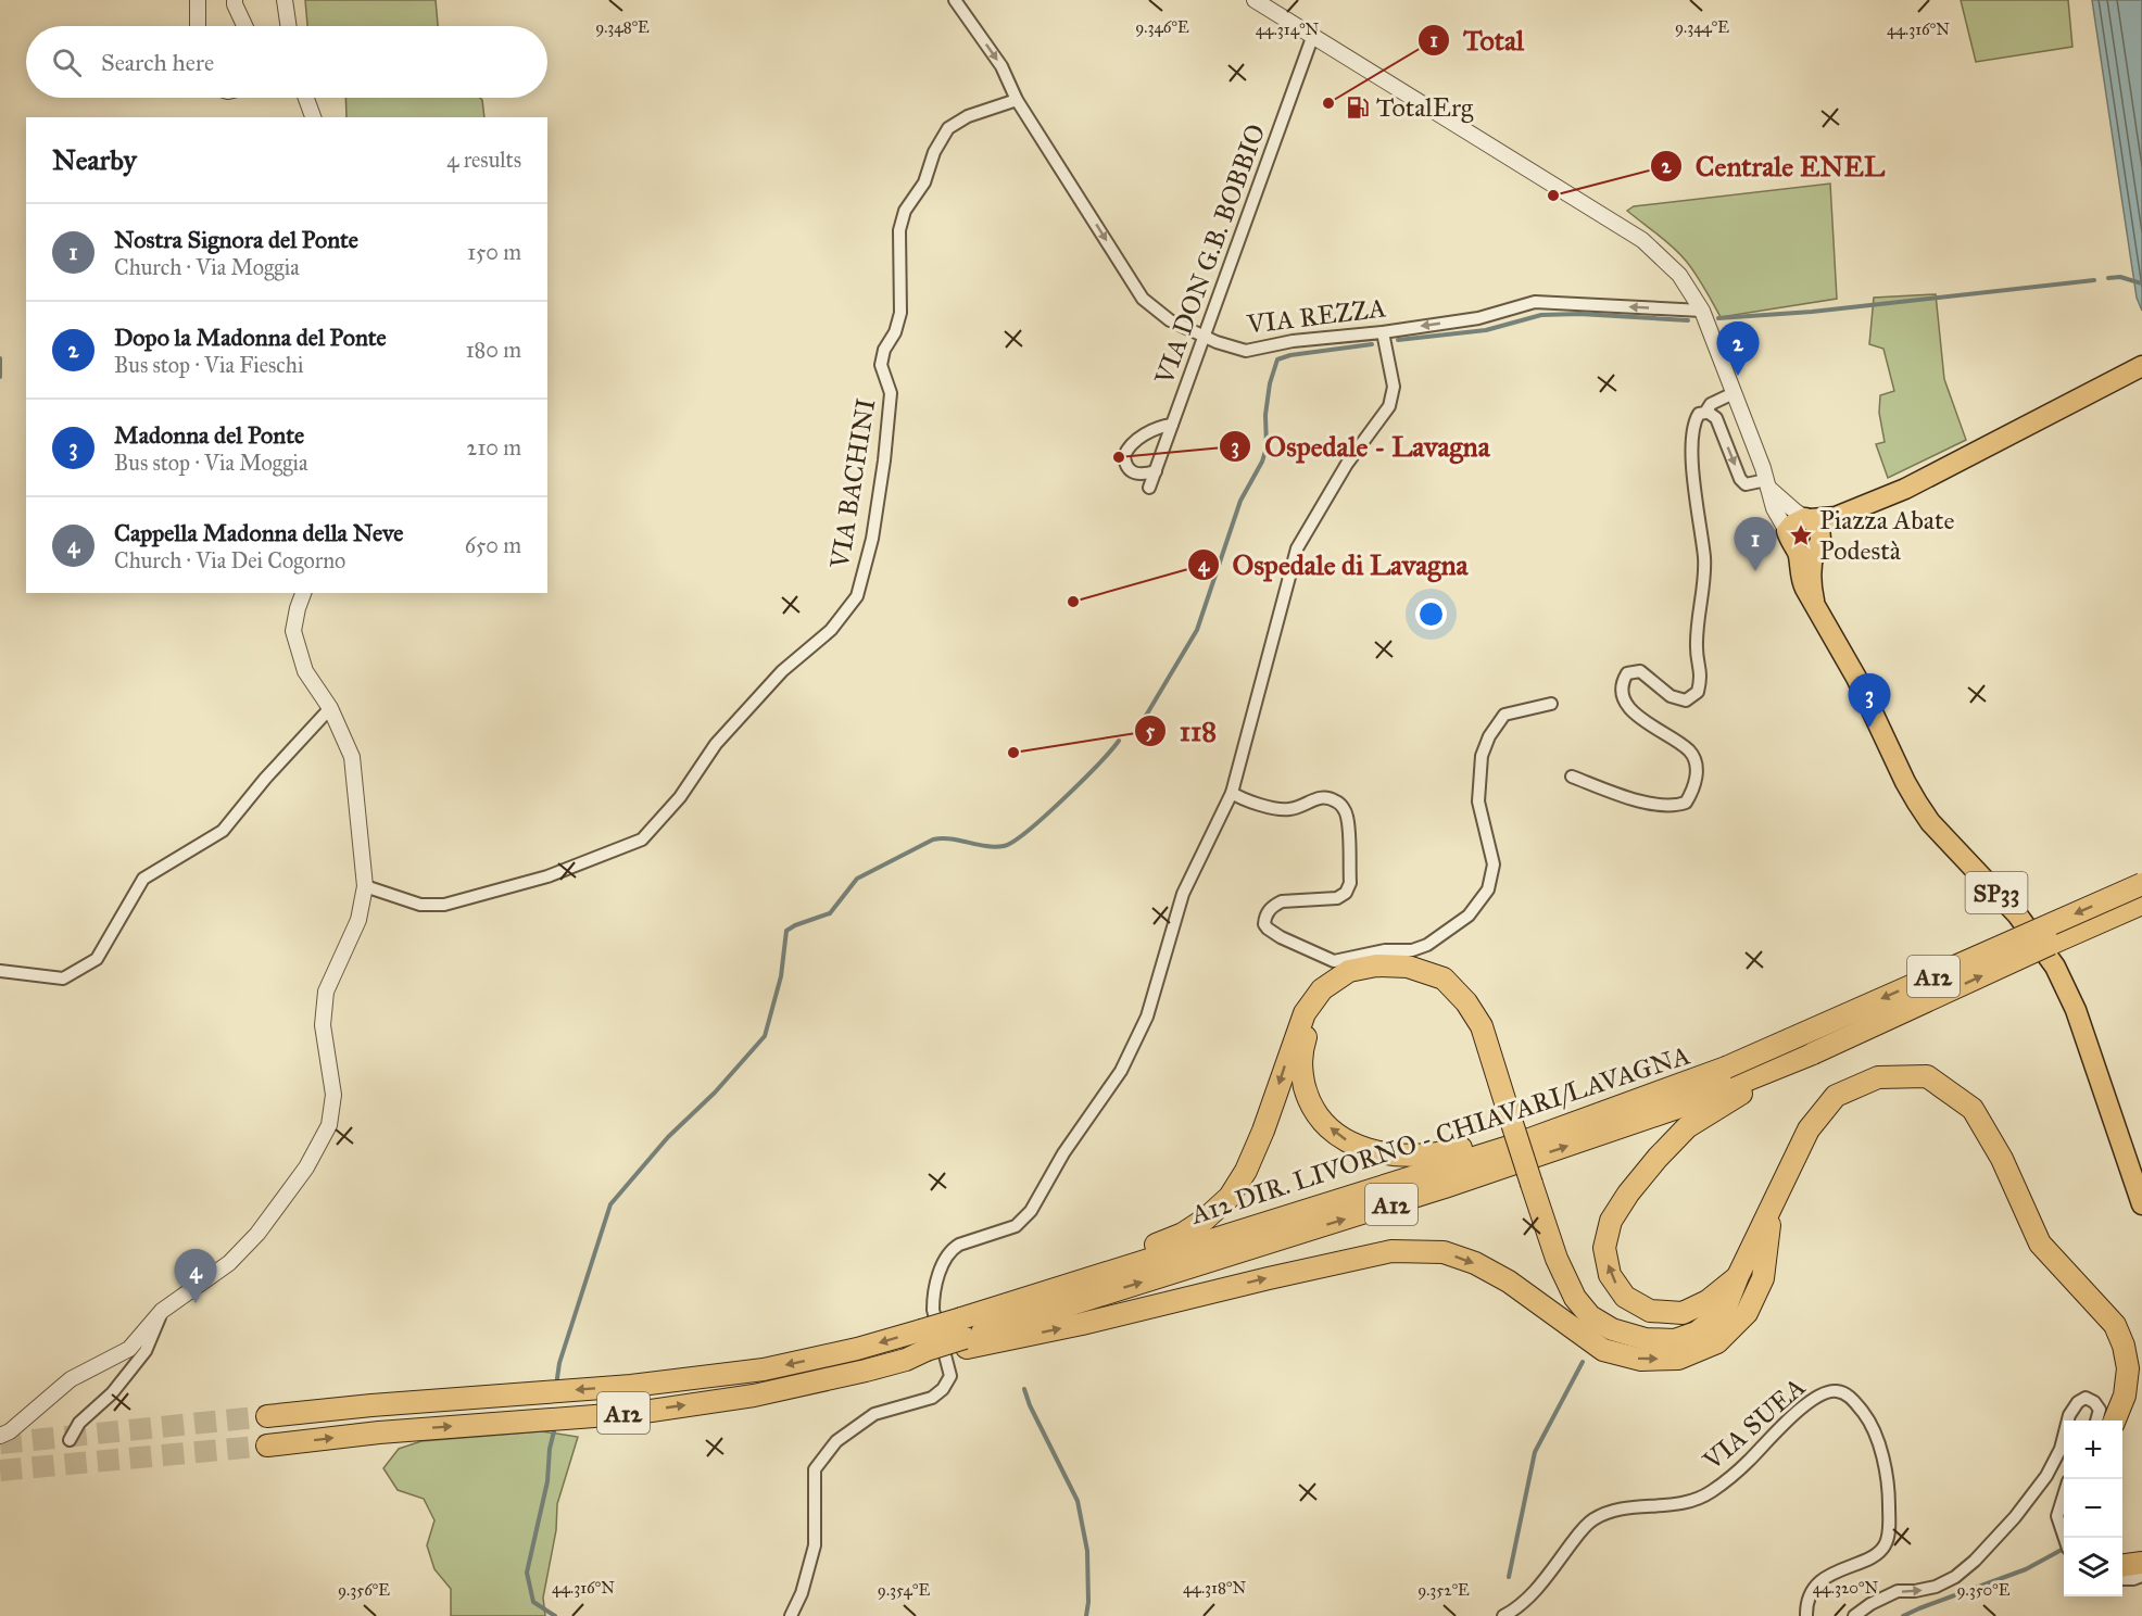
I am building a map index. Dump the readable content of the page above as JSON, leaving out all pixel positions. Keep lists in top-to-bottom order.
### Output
{
  "streets": {
    "highway": ["A12", "A12 DIR. LIVORNO - CHIAVARI/LAVAGNA"],
    "main road": ["SP33"],
    "street": [
      "VIA DON G.B. BOBBIO",
      "VIA REZZA",
      "VIA BACHINI",
      "VIA SUEA"
    ]
  },
  "crossings": [
    ["VIA DON G.B. BOBBIO", "VIA REZZA"],
    ["VIA REZZA", "VIA BACHINI"],
    ["VIA REZZA", "SP33"],
    ["A12", "A12 DIR. LIVORNO - CHIAVARI/LAVAGNA"]
  ],
  "places": {
    "other": [
      "Total",
      "Centrale ENEL",
      "Ospedale - Lavagna",
      "Ospedale di Lavagna",
      "118"
    ],
    "fuel station": ["TotalErg"],
    "place": ["Piazza Abate Podestà"]
  },
  "page": {
    "search": "Search here",
    "heading": ["Nearby", "4 results"],
    "list": [
      {
        "mark": "1",
        "name": "Nostra Signora del Ponte",
        "note": "Church · Via Moggia",
        "value": "150 m"
      },
      {
        "mark": "2",
        "name": "Dopo la Madonna del Ponte",
        "note": "Bus stop · Via Fieschi",
        "value": "180 m"
      },
      {
        "mark": "3",
        "name": "Madonna del Ponte",
        "note": "Bus stop · Via Moggia",
        "value": "210 m"
      },
      {
        "mark": "4",
        "name": "Cappella Madonna della Neve",
        "note": "Church · Via Dei Cogorno",
        "value": "650 m"
      }
    ],
    "pins": [
      "2",
      "1",
      "3",
      "4"
    ],
    "map_buttons": ["+", "−"]
  },
  "coordinates": [
    "9.348°E",
    "9.346°E",
    "9.344°E",
    "44.314°N",
    "44.316°N",
    "44.318°N",
    "44.320°N",
    "9.356°E",
    "9.354°E",
    "9.352°E",
    "9.350°E"
  ]
}
